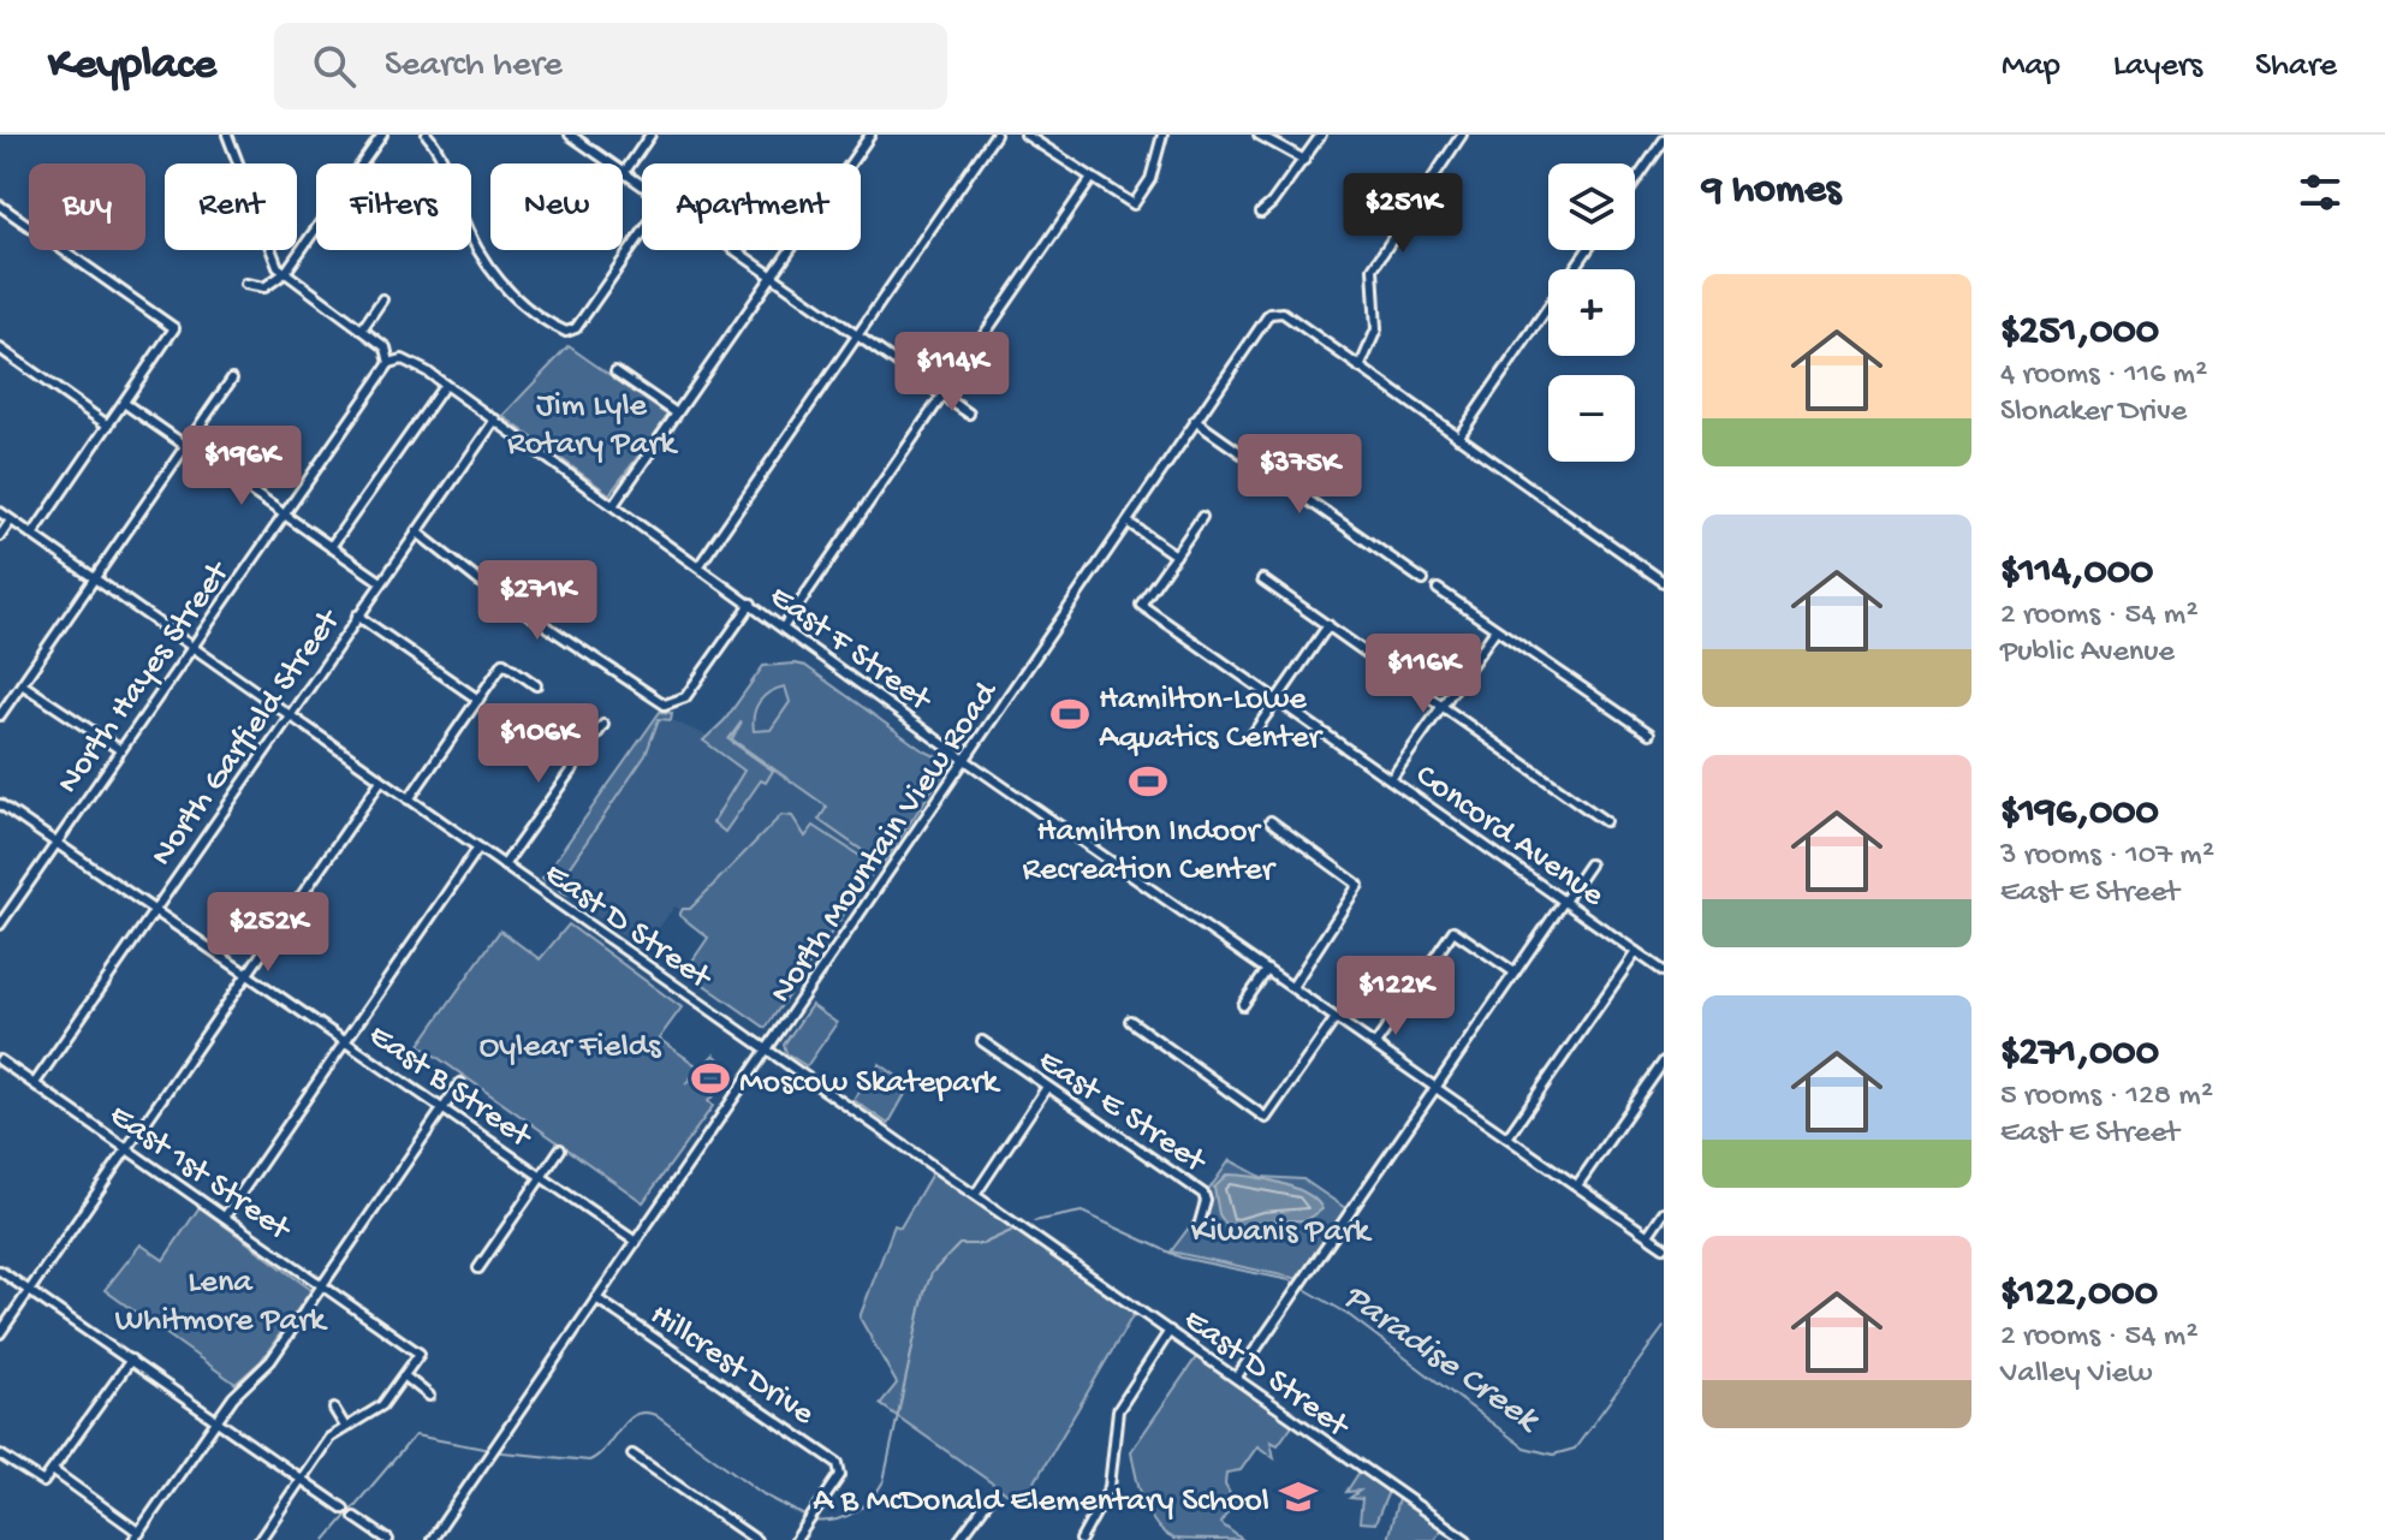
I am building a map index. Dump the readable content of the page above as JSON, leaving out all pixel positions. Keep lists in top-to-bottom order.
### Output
{
  "streets": {
    "street": [
      "East F Street",
      "North Hayes Street",
      "North Garfield Street",
      "Concord Avenue",
      "North Mountain View Road",
      "East D Street",
      "East B Street",
      "East E Street",
      "East 1st Street",
      "Hillcrest Drive"
    ]
  },
  "crossings": [
    ["East F Street", "North Hayes Street"],
    ["East F Street", "North Garfield Street"],
    ["East F Street", "North Mountain View Road"],
    ["North Hayes Street", "East D Street"],
    ["North Hayes Street", "East B Street"],
    ["North Garfield Street", "East D Street"],
    ["North Garfield Street", "East B Street"],
    ["North Garfield Street", "East 1st Street"],
    ["North Mountain View Road", "East D Street"],
    ["North Mountain View Road", "East B Street"],
    ["North Mountain View Road", "Hillcrest Drive"]
  ],
  "water": ["Paradise Creek"],
  "parks": [
    "Jim Lyle Rotary Park",
    "Oylear Fields",
    "Kiwanis Park",
    "Lena Whitmore Park"
  ],
  "places": {
    "sports": ["Hamilton-Lowe Aquatics Center", "Hamilton Indoor Recreation Center", "Moscow Skatepark"],
    "school or university": ["A B McDonald Elementary School"]
  },
  "page": {
    "header": "Keyplace",
    "search": "Search here",
    "nav": ["Map", "Layers", "Share"],
    "heading": "9 homes",
    "map_buttons": ["+", "−"],
    "chip": [
      "Buy",
      "Rent",
      "Filters",
      "New",
      "Apartment"
    ],
    "price": [
      "$251K",
      "$114K",
      "$196K",
      "$375K",
      "$271K",
      "$116K",
      "$106K",
      "$252K",
      "$122K"
    ],
    "list": [
      {
        "name": "$251,000",
        "note": "4 rooms · 116 m² · Slonaker Drive"
      },
      {
        "name": "$114,000",
        "note": "2 rooms · 54 m² · Public Avenue"
      },
      {
        "name": "$196,000",
        "note": "3 rooms · 107 m² · East E Street"
      },
      {
        "name": "$271,000",
        "note": "5 rooms · 128 m² · East E Street"
      },
      {
        "name": "$122,000",
        "note": "2 rooms · 54 m² · Valley View"
      }
    ]
  }
}
